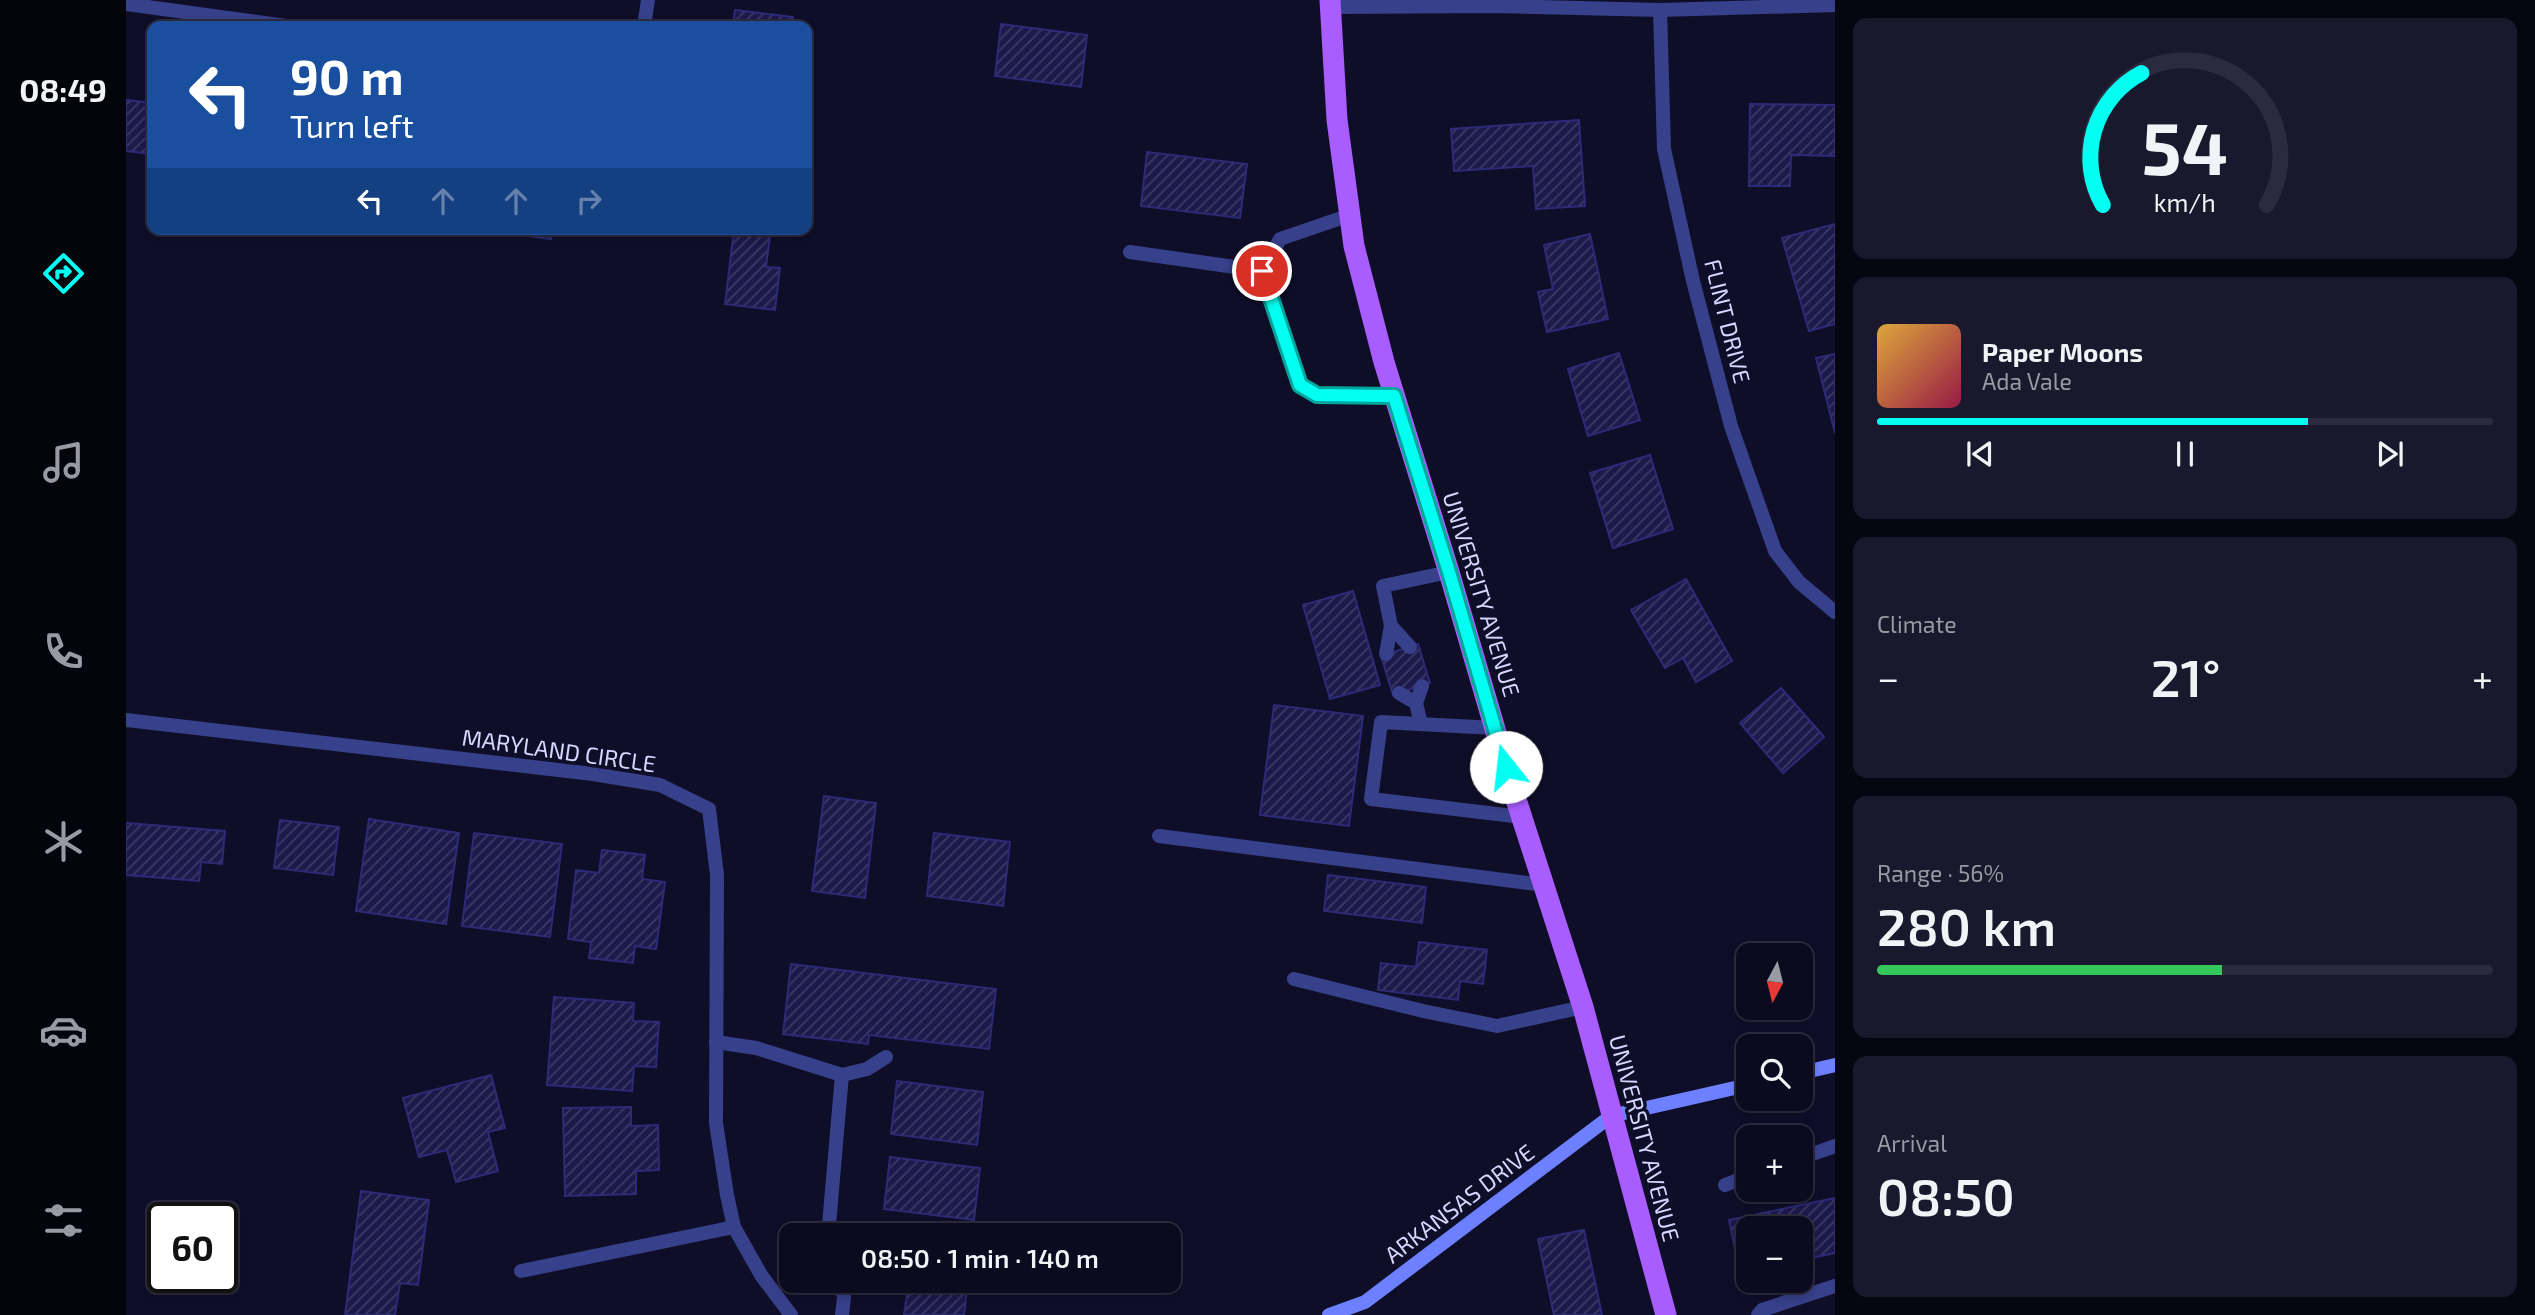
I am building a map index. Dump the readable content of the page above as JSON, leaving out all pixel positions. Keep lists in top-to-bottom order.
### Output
{
  "streets": {
    "main road": ["UNIVERSITY AVENUE"],
    "street": ["FLINT DRIVE", "MARYLAND CIRCLE", "ARKANSAS DRIVE"]
  },
  "crossings": [
    ["UNIVERSITY AVENUE", "ARKANSAS DRIVE"]
  ],
  "north": "bottom",
  "page": {
    "tabs": "08:49",
    "turn": ["90 m", "Turn left"],
    "song": ["Paper Moons", "Ada Vale"],
    "tile": [
      "Climate",
      ["Range · 56%", "280 km"],
      ["Arrival", "08:50"]
    ],
    "heat": ["−", "21°", "+"],
    "map_buttons": ["+", "−"],
    "limit": "60",
    "trip": "08:50 · 1 min · 140 m",
    "gauge": ["54", "km/h"]
  }
}
